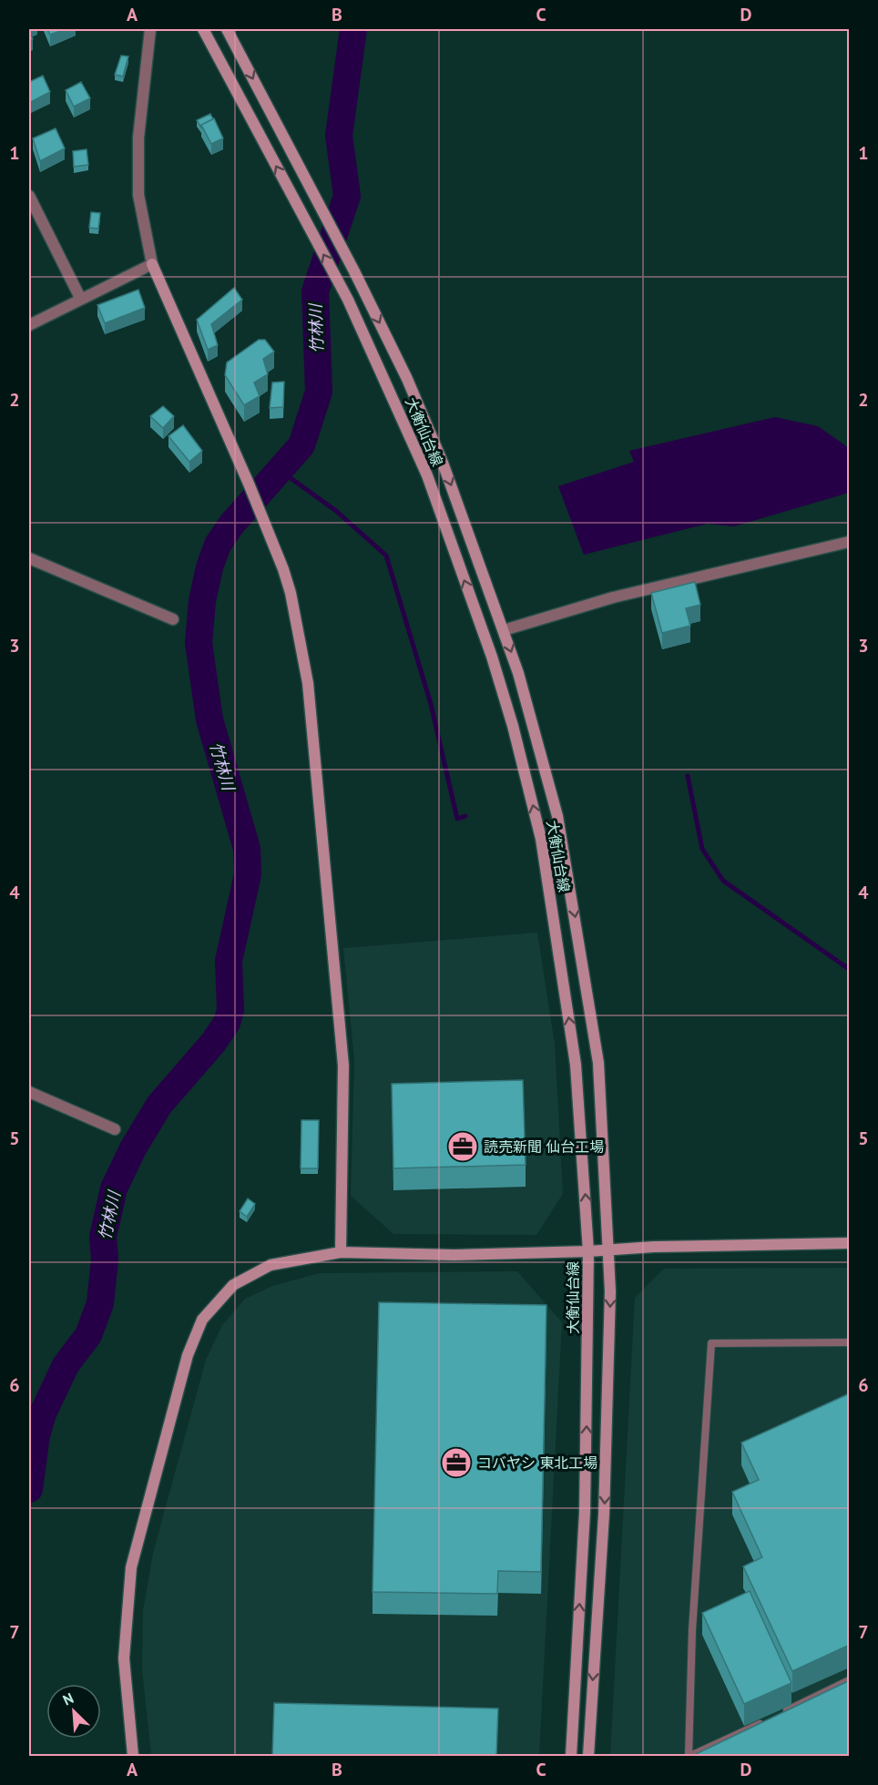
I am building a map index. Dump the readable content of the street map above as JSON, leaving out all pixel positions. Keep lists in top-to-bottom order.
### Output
{
  "streets": {
    "main road": ["大衡仙台線"]
  },
  "water": ["竹林川"],
  "places": {
    "office": ["読売新聞 仙台工場", "コバヤシ 東北工場"]
  },
  "north": "top left",
  "grid": {
    "columns": [
      "A",
      "B",
      "C",
      "D"
    ],
    "rows": [
      "1",
      "2",
      "3",
      "4",
      "5",
      "6",
      "7"
    ]
  }
}
